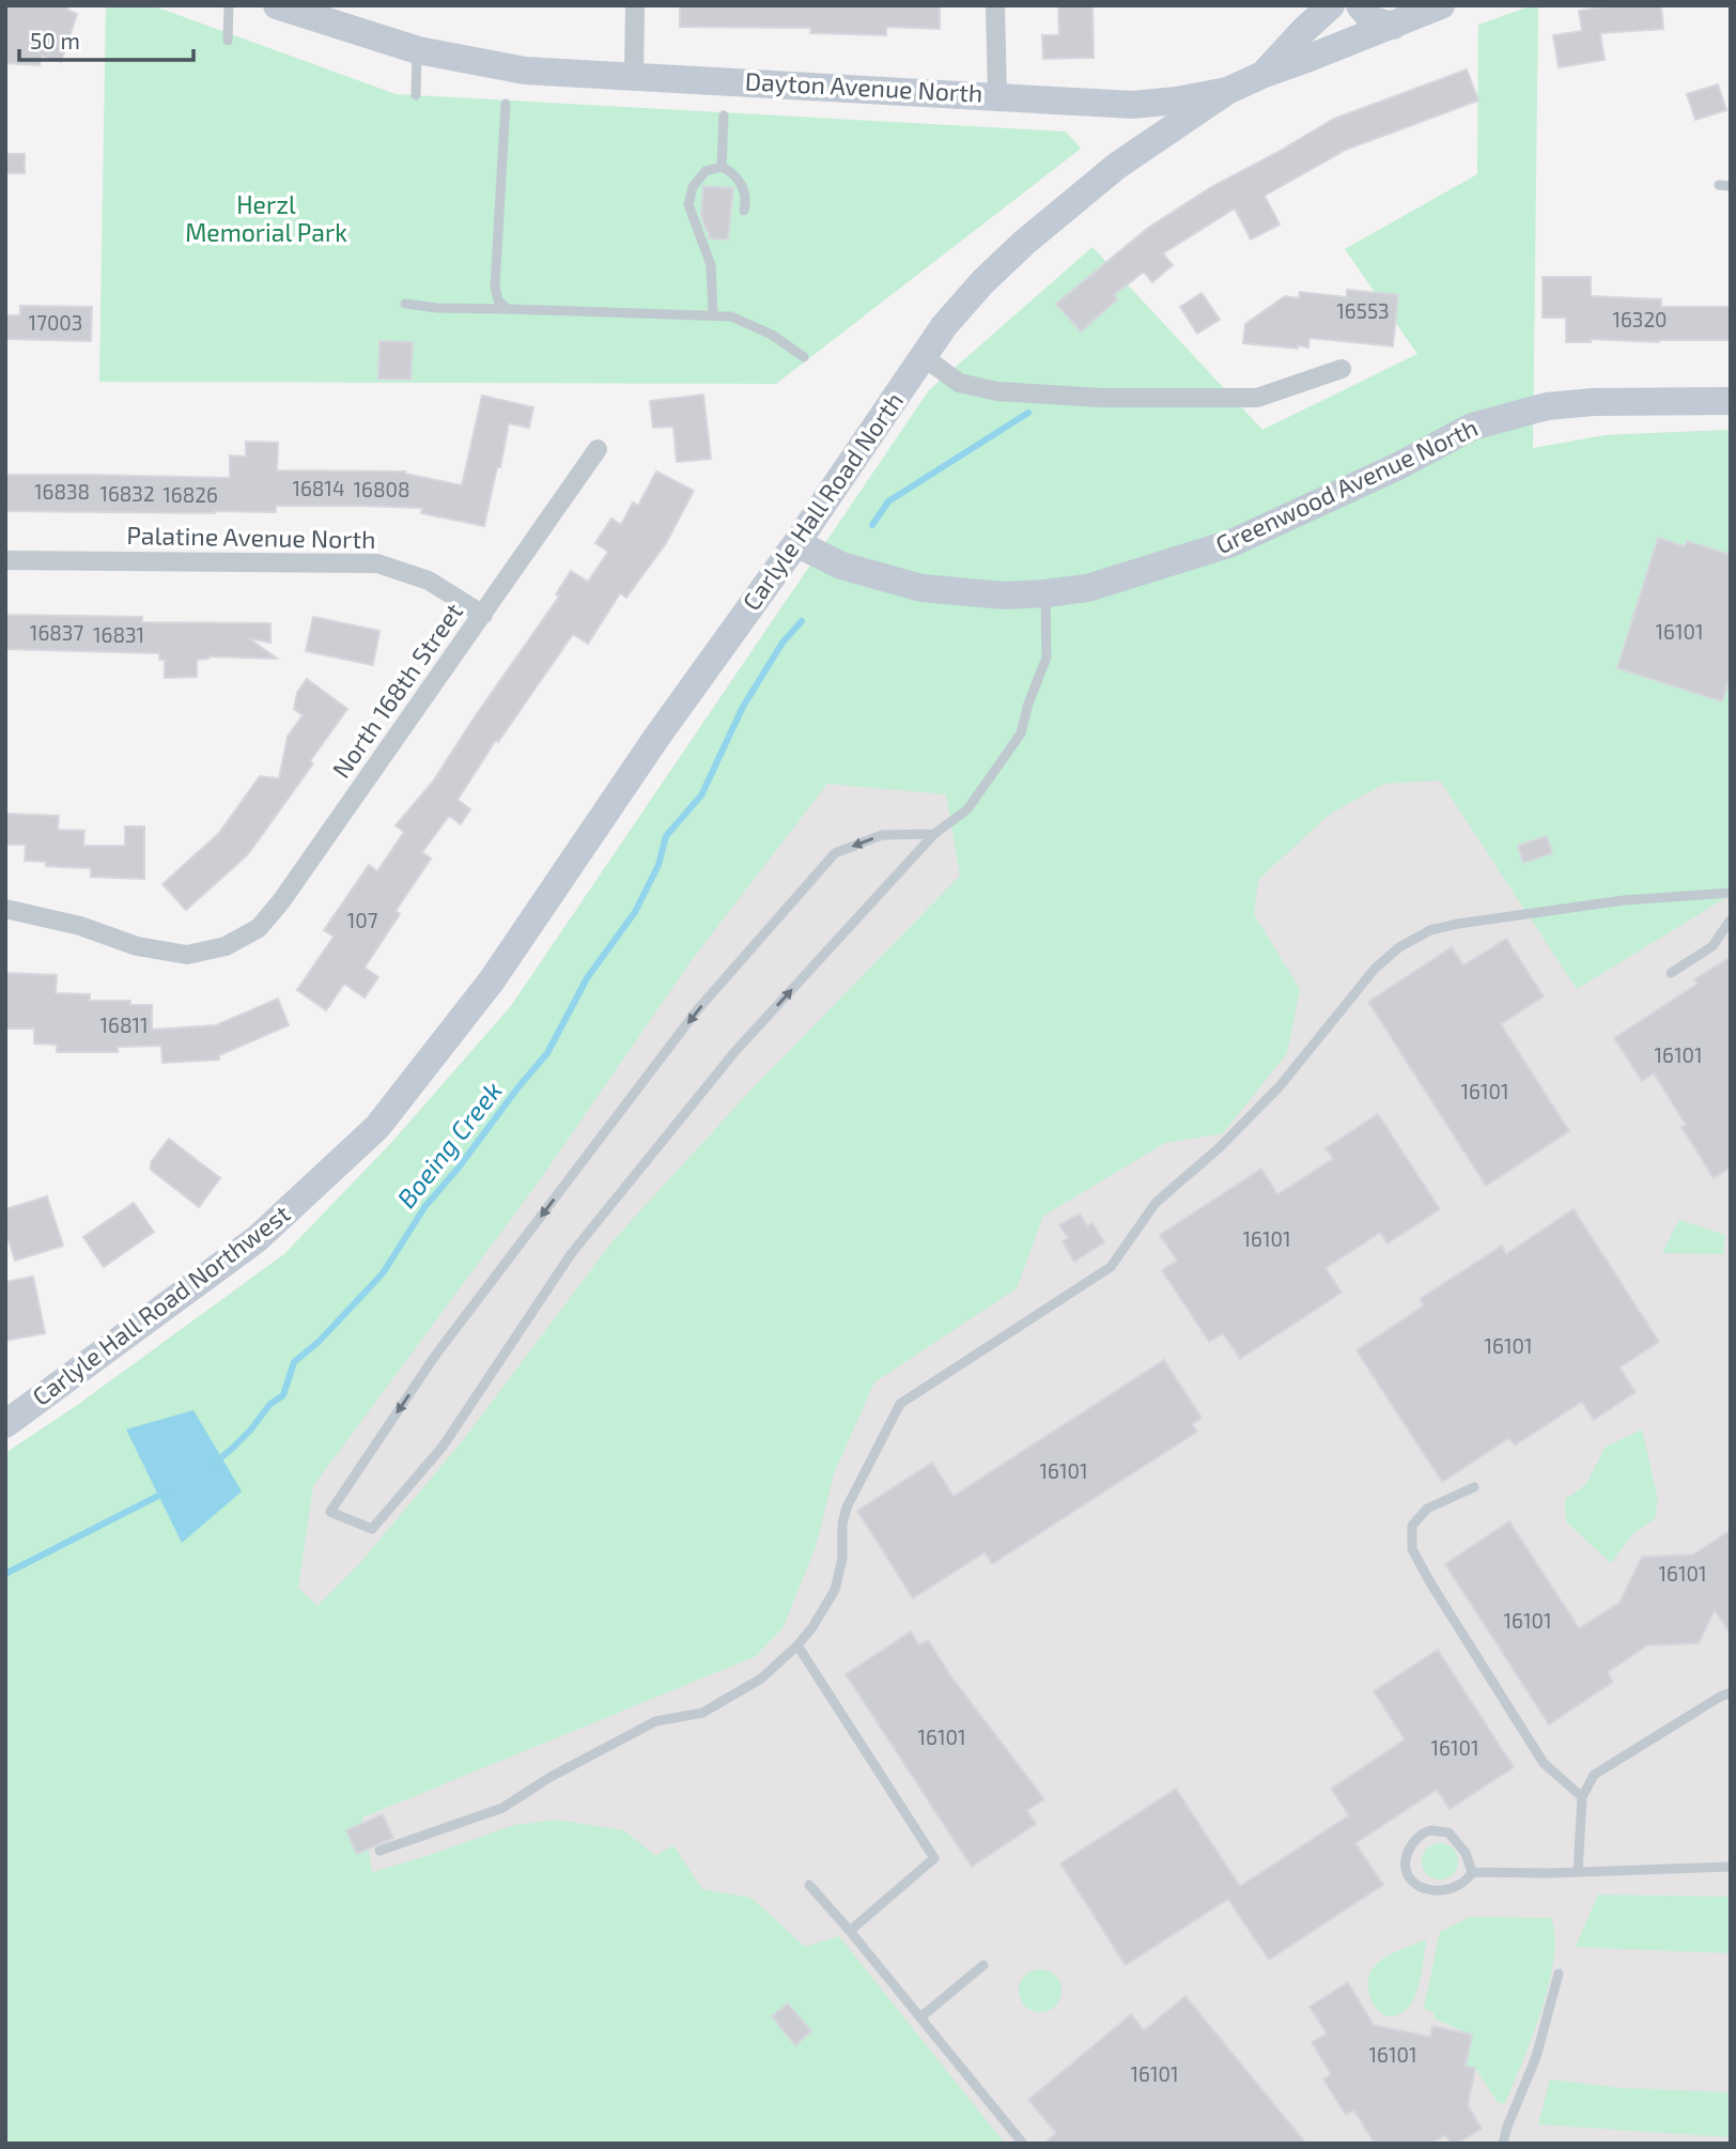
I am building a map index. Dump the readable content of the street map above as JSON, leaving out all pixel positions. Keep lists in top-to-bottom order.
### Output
{
  "streets": {
    "street": [
      "Dayton Avenue North",
      "Greenwood Avenue North",
      "Carlyle Hall Road North",
      "Palatine Avenue North",
      "North 168th Street",
      "Carlyle Hall Road Northwest"
    ]
  },
  "crossings": [
    ["Dayton Avenue North", "Carlyle Hall Road North"],
    ["Greenwood Avenue North", "Carlyle Hall Road North"],
    ["Carlyle Hall Road North", "Carlyle Hall Road Northwest"],
    ["Palatine Avenue North", "North 168th Street"]
  ],
  "water": ["Boeing Creek"],
  "parks": ["Herzl Memorial Park"],
  "house_numbers": [
    "16553",
    "16320",
    "17003",
    "16814",
    "16808",
    "16838",
    "16832",
    "16826",
    "16101",
    "16837",
    "16831",
    "107",
    "16811",
    "16101",
    "16101",
    "16101",
    "16101",
    "16101",
    "16101",
    "16101",
    "16101",
    "16101",
    "16101",
    "16101"
  ],
  "scale_bar": "50 m"
}
